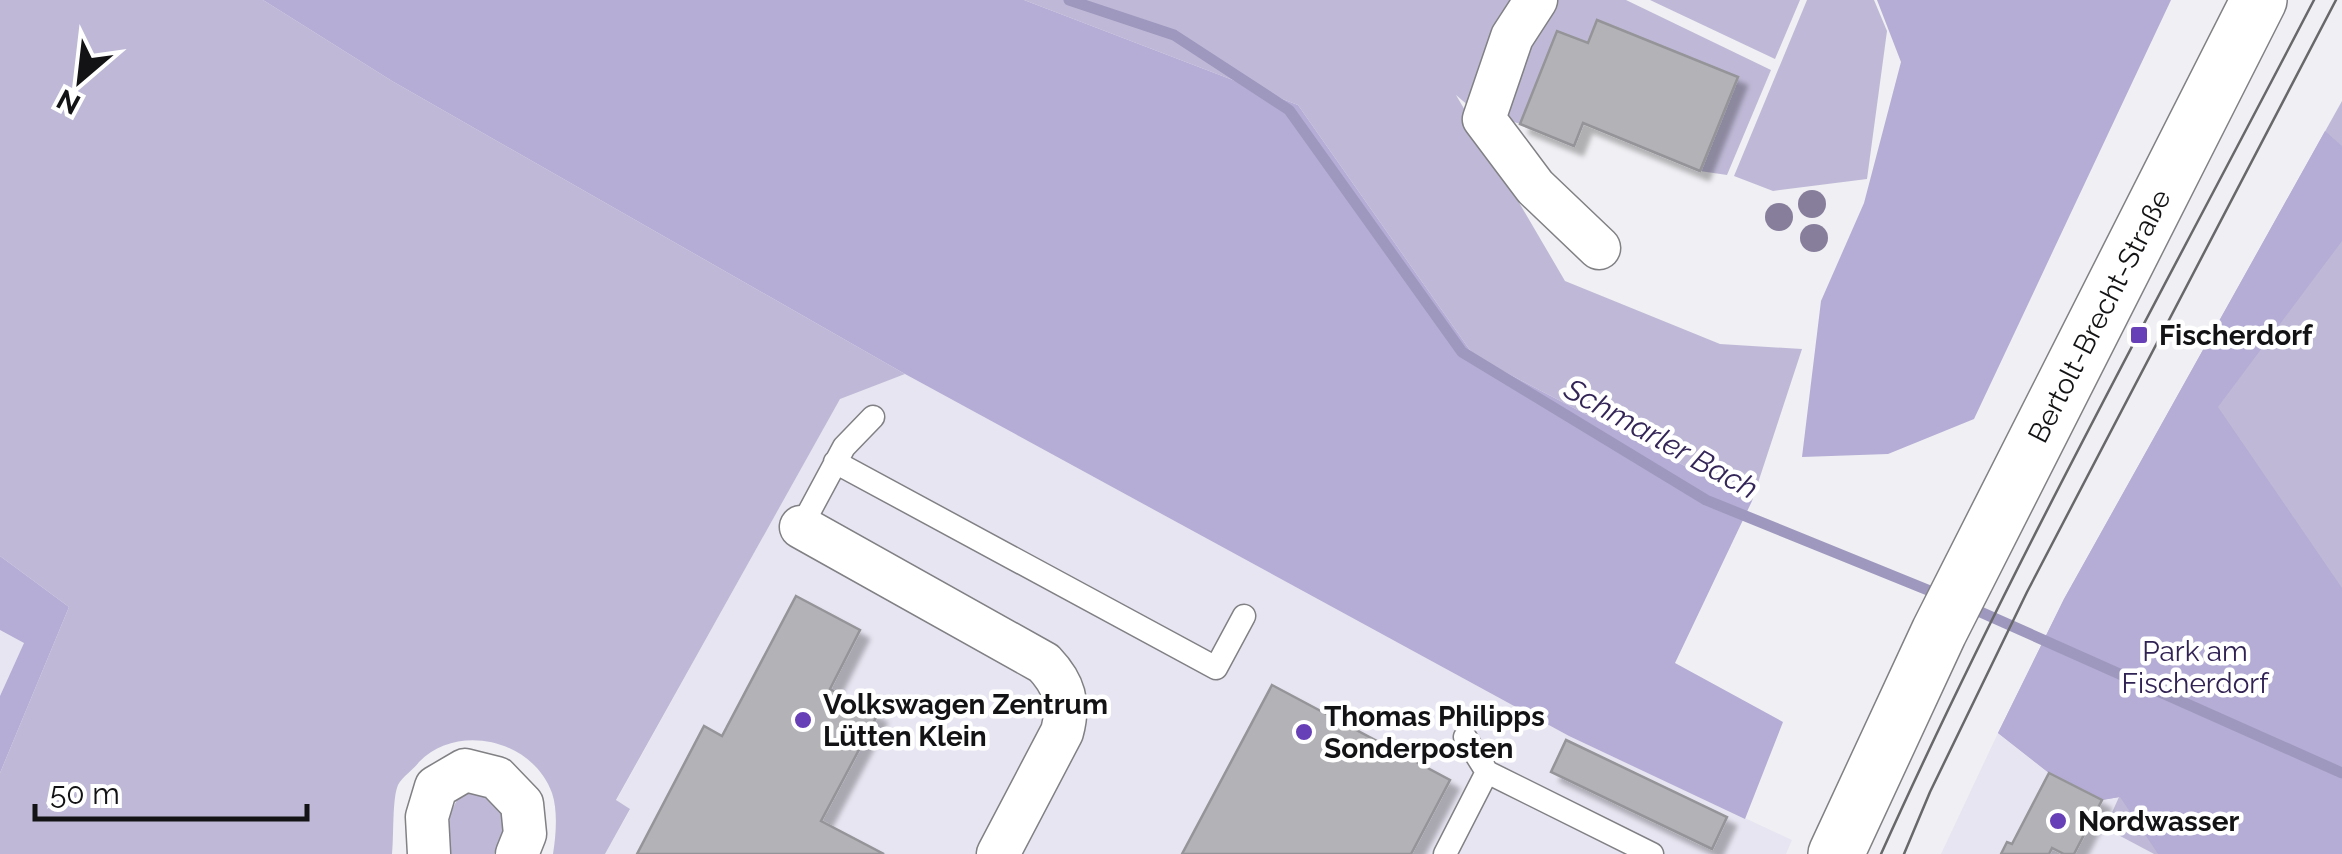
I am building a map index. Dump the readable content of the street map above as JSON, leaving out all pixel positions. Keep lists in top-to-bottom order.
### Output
{
  "streets": {
    "main road": ["Bertolt-Brecht-Straße"]
  },
  "water": ["Schmarler Bach"],
  "parks": ["Park am Fischerdorf"],
  "places": {
    "transit": ["Fischerdorf"],
    "other": ["Volkswagen Zentrum Lütten Klein", "Thomas Philipps Sonderposten", "Nordwasser"]
  },
  "scale_bar": "50 m",
  "north": "bottom left"
}
